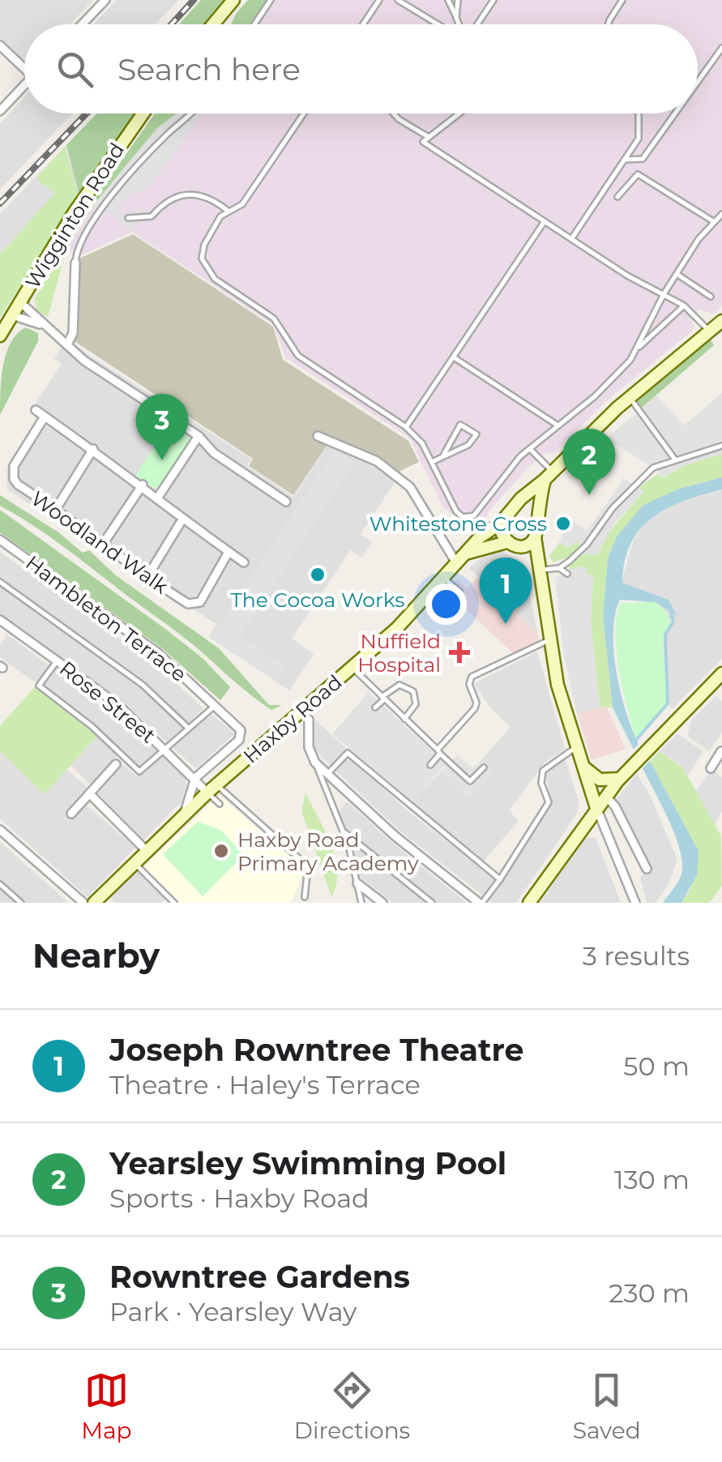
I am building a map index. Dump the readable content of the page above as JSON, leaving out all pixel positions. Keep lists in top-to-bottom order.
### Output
{
  "streets": {
    "street": [
      "Wigginton Road",
      "Woodland Walk",
      "Hambleton Terrace",
      "Rose Street",
      "Haxby Road"
    ]
  },
  "crossings": [
    ["Hambleton Terrace", "Haxby Road"],
    ["Rose Street", "Haxby Road"]
  ],
  "places": {
    "other": ["Whitestone Cross", "The Cocoa Works", "Haxby Road Primary Academy"],
    "health": ["Nuffield Hospital"]
  },
  "page": {
    "search": "Search here",
    "pins": ["3", "2", "1"],
    "heading": ["Nearby", "3 results"],
    "list": [
      {
        "mark": "1",
        "name": "Joseph Rowntree Theatre",
        "note": "Theatre · Haley's Terrace",
        "value": "50 m"
      },
      {
        "mark": "2",
        "name": "Yearsley Swimming Pool",
        "note": "Sports · Haxby Road",
        "value": "130 m"
      },
      {
        "mark": "3",
        "name": "Rowntree Gardens",
        "note": "Park · Yearsley Way",
        "value": "230 m"
      }
    ],
    "nav": ["Map", "Directions", "Saved"]
  }
}
